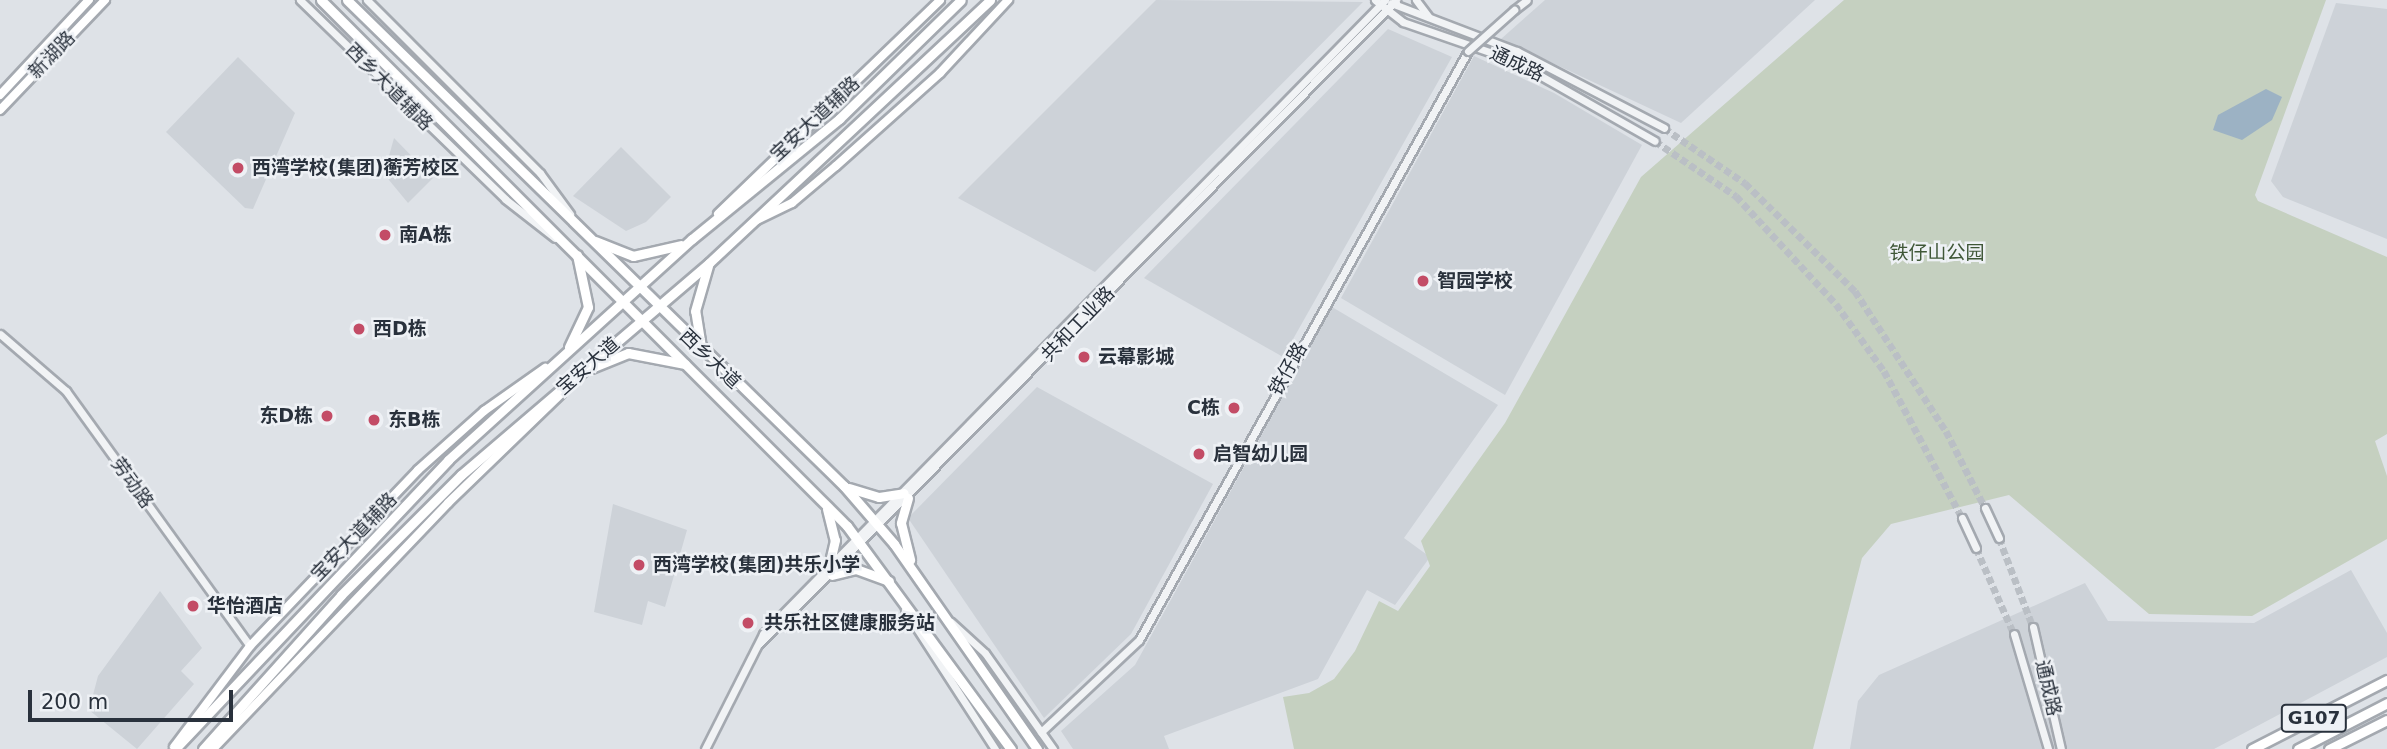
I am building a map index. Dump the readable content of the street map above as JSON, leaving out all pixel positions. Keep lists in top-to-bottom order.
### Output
{
  "streets": {
    "main road": [
      "新湖路",
      "宝安大道辅路",
      "西乡大道",
      "宝安大道",
      "G107"
    ],
    "street": [
      "通成路",
      "西乡大道辅路",
      "共和工业路",
      "铁仔路",
      "劳动路"
    ]
  },
  "crossings": [
    ["通成路", "共和工业路"],
    ["西乡大道辅路", "西乡大道"],
    ["宝安大道辅路", "宝安大道"],
    ["宝安大道辅路", "劳动路"],
    ["共和工业路", "西乡大道"],
    ["西乡大道", "宝安大道"]
  ],
  "parks": ["铁仔山公园"],
  "places": [
    "西湾学校(集团)蘅芳校区",
    "南A栋",
    "智园学校",
    "西D栋",
    "云幕影城",
    "C栋",
    "东D栋",
    "东B栋",
    "启智幼儿园",
    "西湾学校(集团)共乐小学",
    "华怡酒店",
    "共乐社区健康服务站"
  ],
  "scale_bar": "200 m"
}
